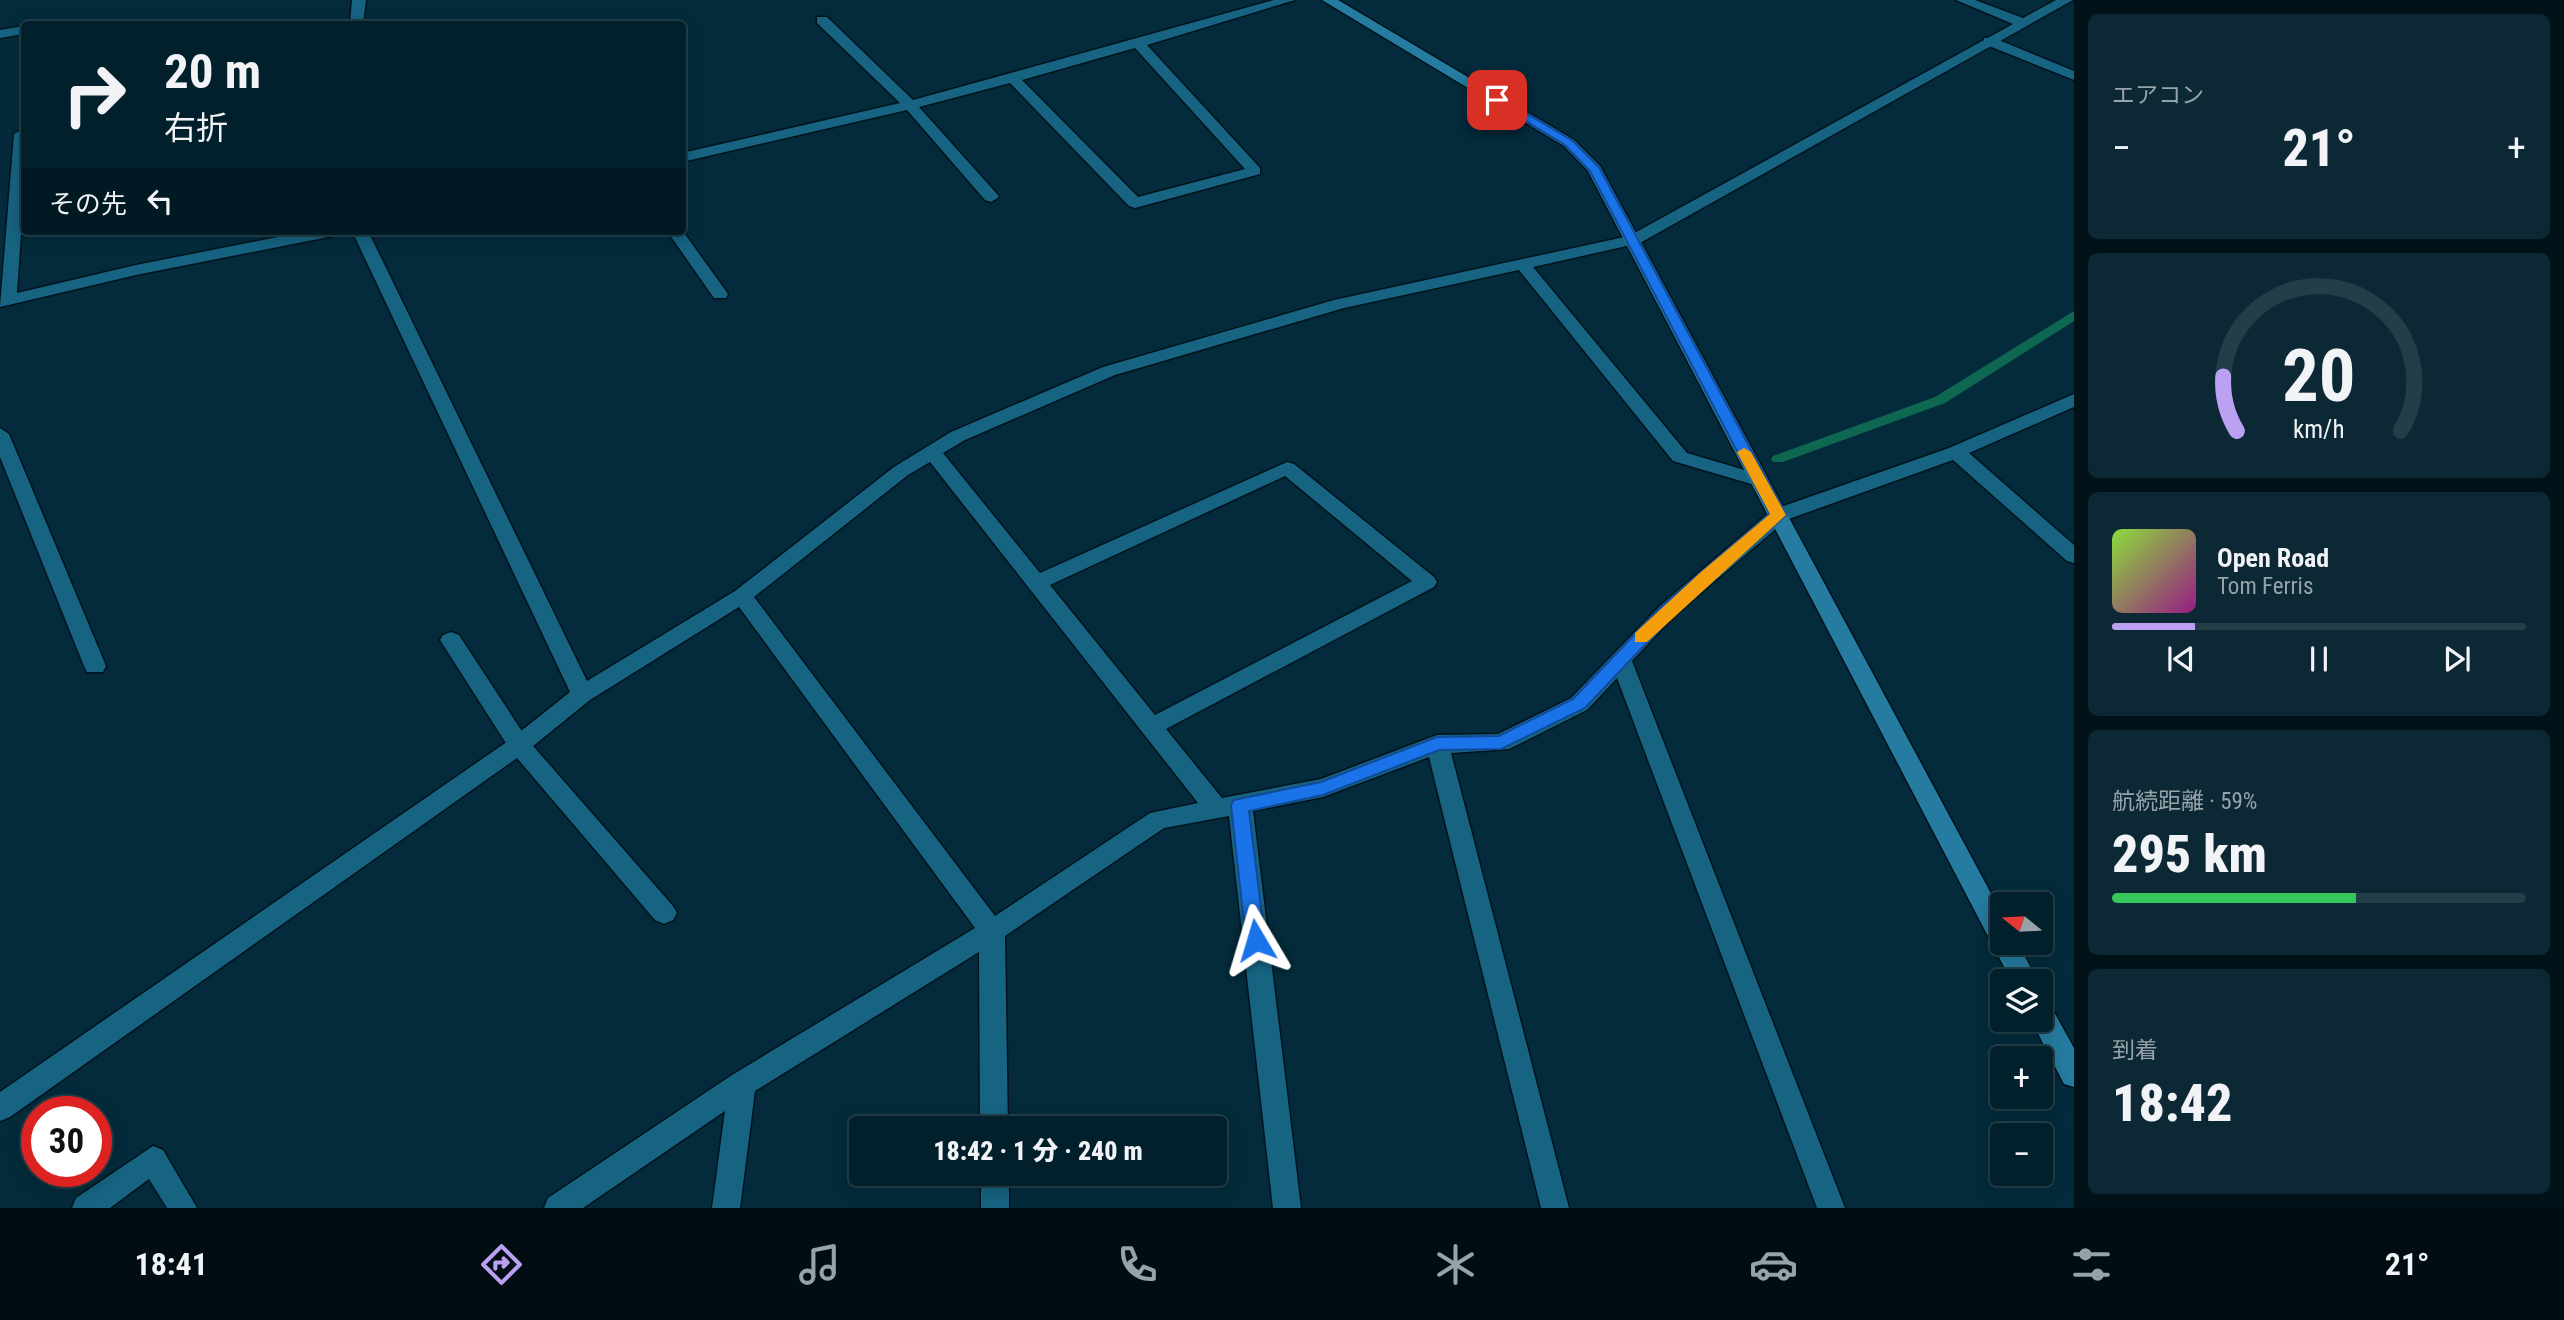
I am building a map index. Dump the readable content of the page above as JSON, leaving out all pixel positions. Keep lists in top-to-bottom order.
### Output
{
  "north": "left",
  "page": {
    "tile": [
      "エアコン",
      ["航続距離 · 59%", "295 km"],
      ["到着", "18:42"]
    ],
    "turn": ["20 m", "右折"],
    "heat": ["−", "21°", "+"],
    "then": "その先",
    "song": ["Open Road", "Tom Ferris"],
    "map_buttons": ["+", "−"],
    "limit": "30",
    "trip": "18:42 · 1 分 · 240 m",
    "tabs": ["18:41", "21°"],
    "gauge": ["20", "km/h"]
  }
}
